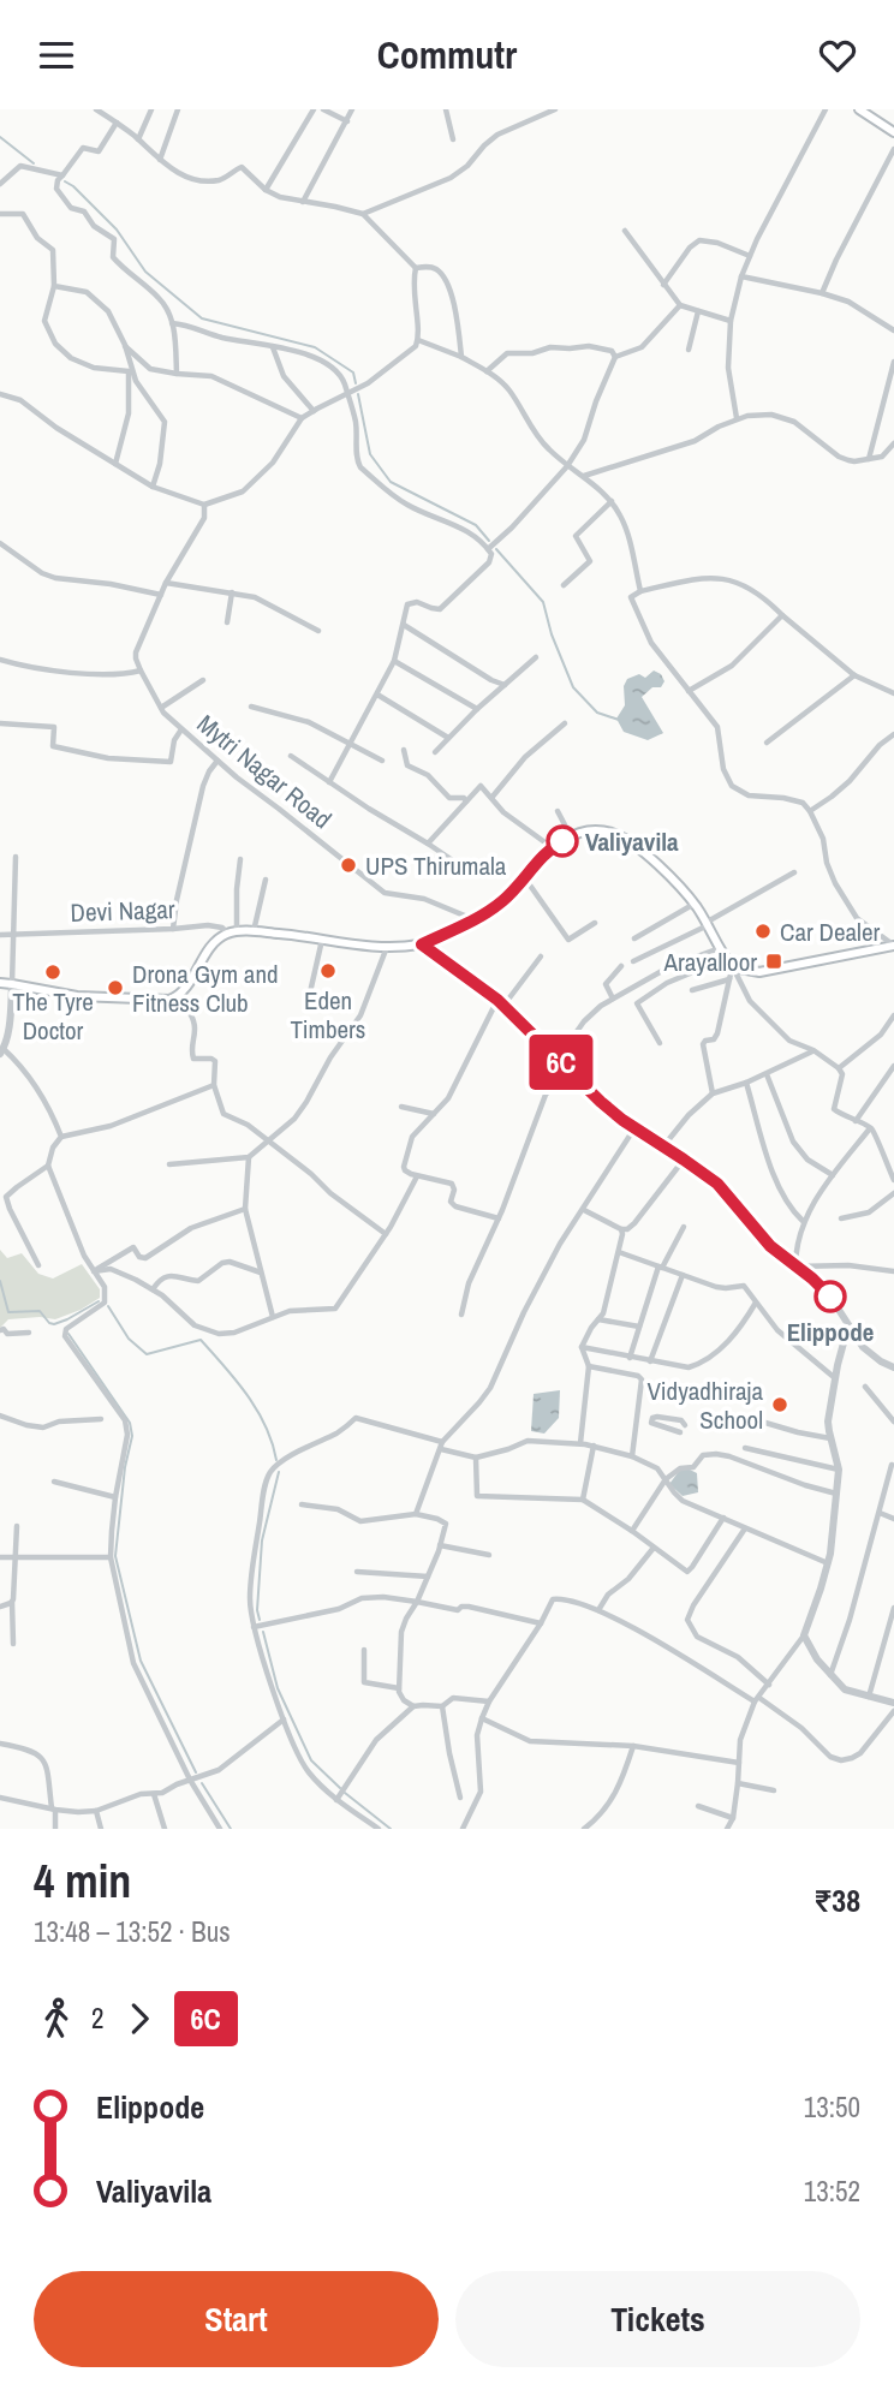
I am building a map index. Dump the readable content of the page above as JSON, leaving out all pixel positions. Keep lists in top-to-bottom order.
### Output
{
  "streets": {
    "street": ["Mytri Nagar Road", "Devi Nagar"]
  },
  "places": {
    "other": [
      "Valiyavila",
      "UPS Thirumala",
      "Car Dealer",
      "Eden Timbers",
      "The Tyre Doctor",
      "Drona Gym and Fitness Club",
      "Elippode",
      "Vidyadhiraja School"
    ],
    "transit": ["Arayalloor"]
  },
  "lines": ["bus line 6C"],
  "page": {
    "header": "Commutr",
    "on_map": "6C",
    "heading": ["4 min", "13:48 – 13:52 · Bus", "₹38"],
    "legs": ["2", "6C"],
    "list": [
      {
        "name": "Elippode",
        "value": "13:50"
      },
      {
        "name": "Valiyavila",
        "value": "13:52"
      }
    ],
    "buttons": ["Start", "Tickets"]
  }
}
